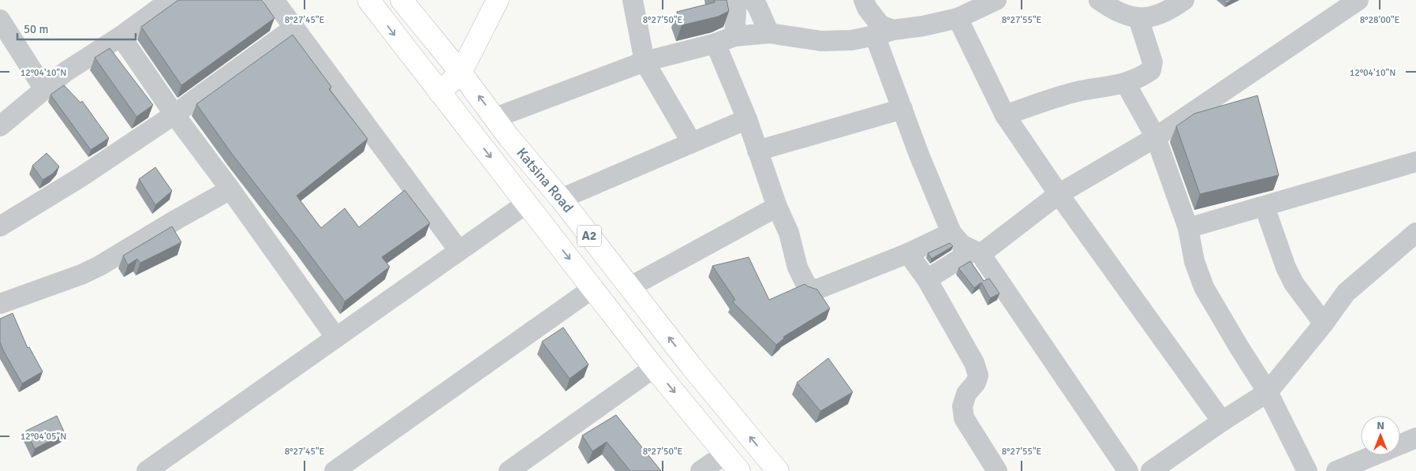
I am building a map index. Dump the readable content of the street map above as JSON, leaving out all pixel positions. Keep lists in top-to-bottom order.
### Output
{
  "streets": {
    "main road": ["Katsina Road", "A2"]
  },
  "scale_bar": "50 m",
  "north": "top",
  "coordinates": [
    "8°27'45\"E",
    "8°27'50\"E",
    "8°27'55\"E",
    "8°28'00\"E",
    "12°04'10\"N",
    "12°04'05\"N"
  ]
}
